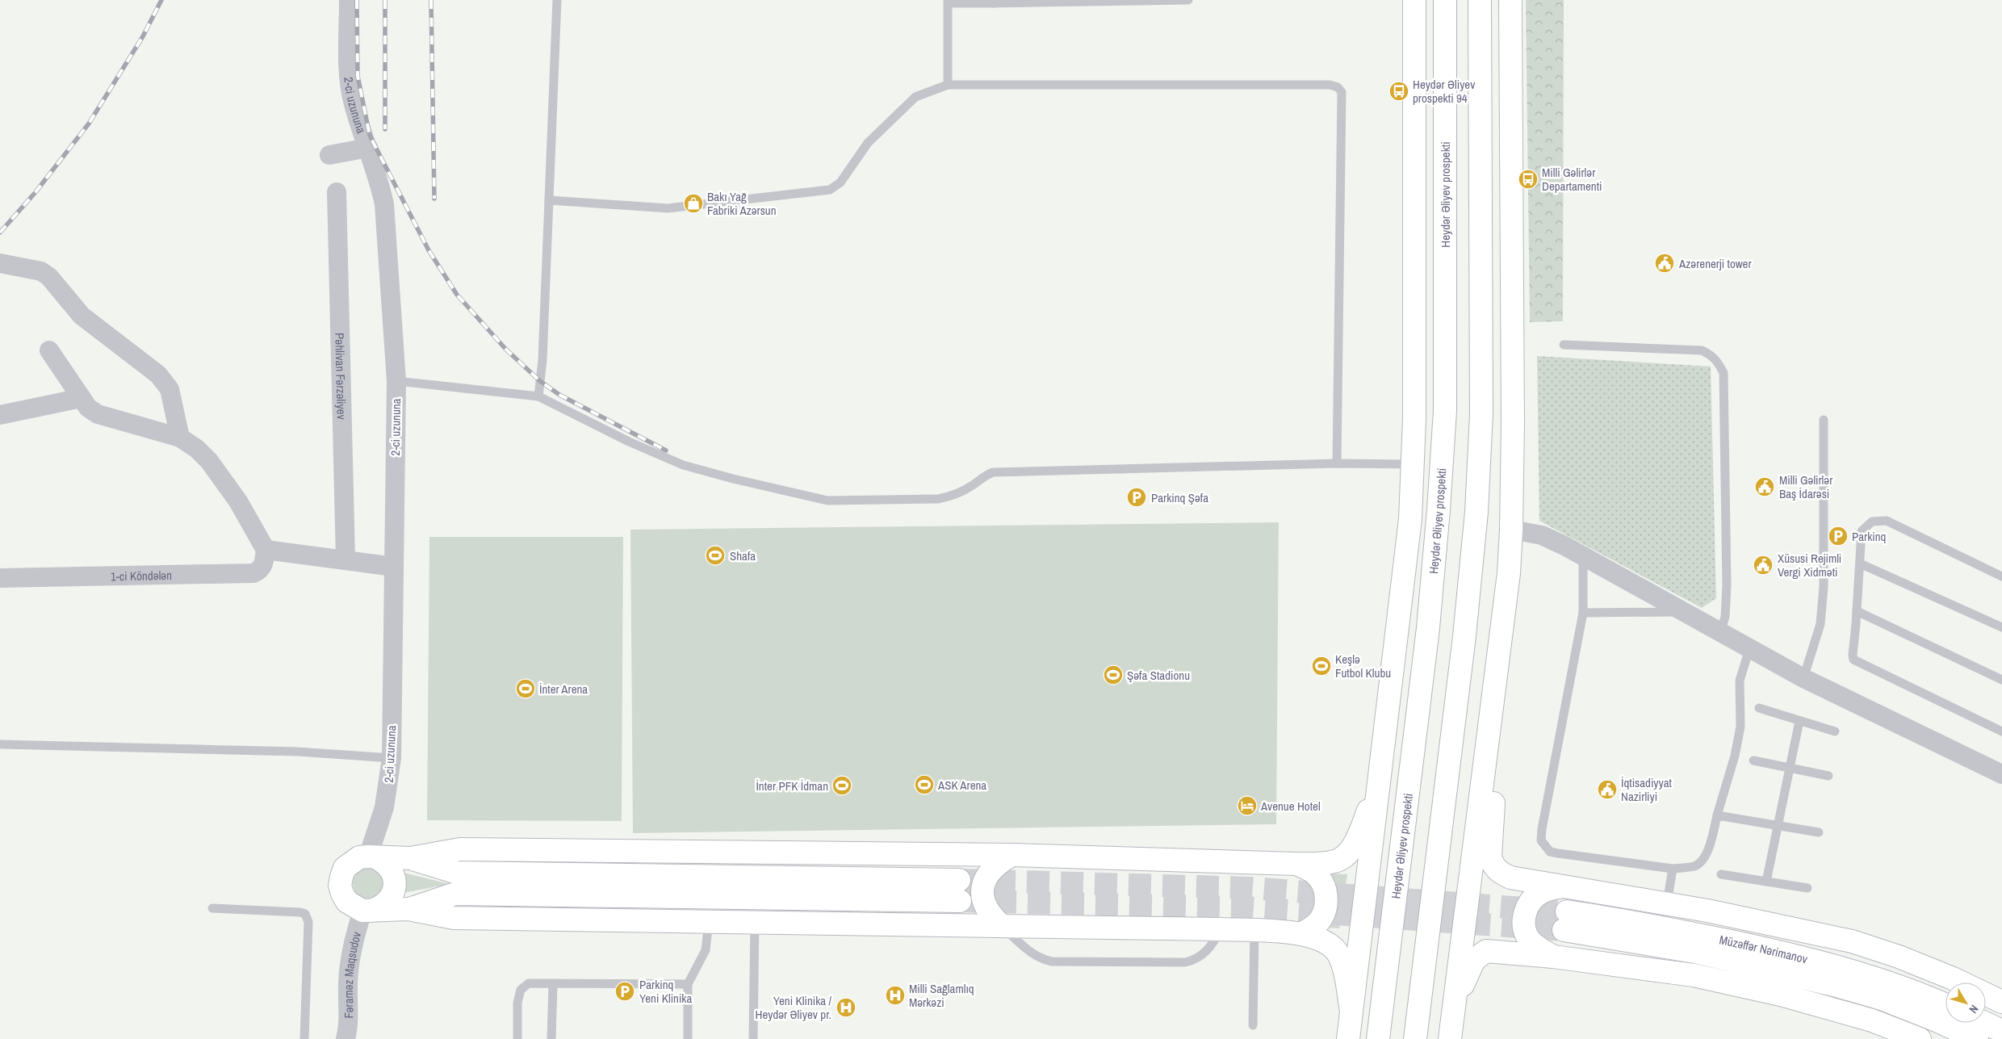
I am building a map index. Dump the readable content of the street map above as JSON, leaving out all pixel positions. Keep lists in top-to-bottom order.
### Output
{
  "streets": {
    "main road": ["Heydər Əliyev prospekti", "Müzəffər Nərimanov"],
    "street": [
      "2-ci uzununa",
      "Pəhlivan Fərzəliyev",
      "1-ci Köndələn",
      "Fəraməz Maqsudov"
    ]
  },
  "crossings": [
    ["2-ci uzununa", "Fəraməz Maqsudov"]
  ],
  "places": {
    "bus stop": ["Heydər Əliyev prospekti 94", "Milli Gəlirlər Departamenti"],
    "shop": ["Bakı Yağ Fabriki Azərsun"],
    "public building": [
      "Azərenerji tower",
      "Milli Gəlirlər Baş İdarəsi",
      "Xüsusi Rejimli Vergi Xidməti",
      "İqtisadiyyat Nazirliyi"
    ],
    "parking": ["Parkinq Şəfa", "Parkinq", "Parkinq Yeni Klinika"],
    "sports": [
      "Shafa",
      "Keşlə Futbol Klubu",
      "Şəfa Stadionu",
      "İnter Arena",
      "ASK Arena",
      "İnter PFK İdman"
    ],
    "hotel": ["Avenue Hotel"],
    "hospital": ["Milli Sağlamlıq Mərkəzi", "Yeni Klinika / Heydər Əliyev pr."]
  },
  "north": "bottom right"
}
